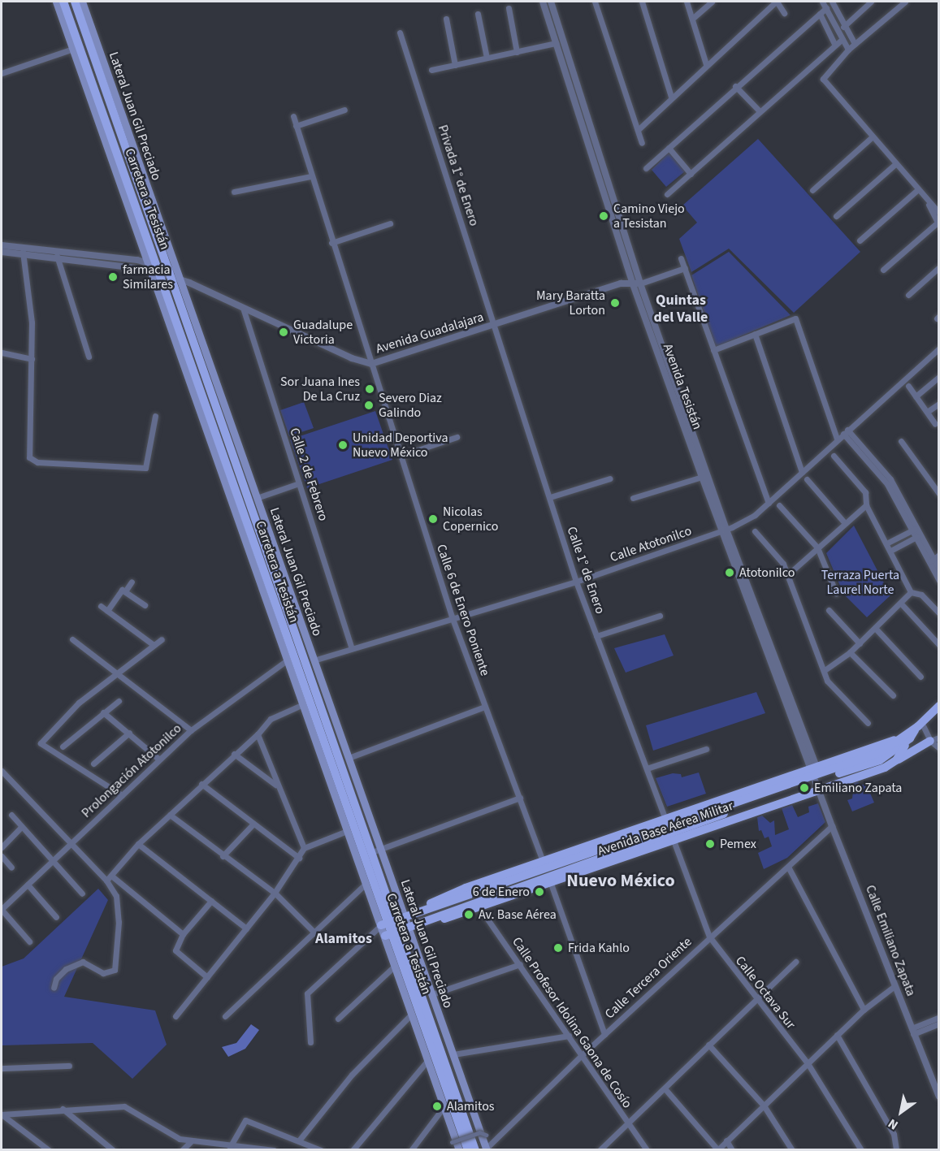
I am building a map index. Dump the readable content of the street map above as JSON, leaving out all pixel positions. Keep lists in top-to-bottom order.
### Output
{
  "streets": {
    "main road": ["Lateral Juan Gil Preciado", "Carretera a Tesistán", "Avenida Base Aérea Militar"],
    "street": [
      "Privada 1° de Enero",
      "Avenida Guadalajara",
      "Avenida Tesistán",
      "Calle 2 de Febrero",
      "Calle Atotonilco",
      "Calle 1° de Enero",
      "Calle 6 de Enero Poniente",
      "Prolongación Atotonilco",
      "Calle Emiliano Zapata",
      "Calle Tercera Oriente",
      "Calle Octava Sur",
      "Calle Profesor Idolina Gaona de Cosío"
    ]
  },
  "crossings": [
    ["Lateral Juan Gil Preciado", "Carretera a Tesistán"],
    ["Lateral Juan Gil Preciado", "Avenida Guadalajara"],
    ["Lateral Juan Gil Preciado", "Calle Atotonilco"],
    ["Lateral Juan Gil Preciado", "Prolongación Atotonilco"],
    ["Lateral Juan Gil Preciado", "Avenida Base Aérea Militar"],
    ["Lateral Juan Gil Preciado", "Calle Tercera Oriente"],
    ["Privada 1° de Enero", "Avenida Guadalajara"],
    ["Privada 1° de Enero", "Calle 1° de Enero"],
    ["Carretera a Tesistán", "Avenida Guadalajara"],
    ["Carretera a Tesistán", "Avenida Base Aérea Militar"],
    ["Avenida Guadalajara", "Avenida Tesistán"],
    ["Avenida Guadalajara", "Calle 2 de Febrero"],
    ["Avenida Guadalajara", "Calle 1° de Enero"],
    ["Avenida Guadalajara", "Calle 6 de Enero Poniente"],
    ["Avenida Tesistán", "Calle Atotonilco"],
    ["Avenida Tesistán", "Avenida Base Aérea Militar"],
    ["Avenida Tesistán", "Calle Emiliano Zapata"],
    ["Calle 2 de Febrero", "Calle Atotonilco"],
    ["Calle Atotonilco", "Calle 1° de Enero"],
    ["Calle Atotonilco", "Calle 6 de Enero Poniente"],
    ["Calle 1° de Enero", "Avenida Base Aérea Militar"],
    ["Calle 6 de Enero Poniente", "Avenida Base Aérea Militar"],
    ["Avenida Base Aérea Militar", "Calle Emiliano Zapata"],
    ["Avenida Base Aérea Militar", "Calle Octava Sur"],
    ["Avenida Base Aérea Militar", "Calle Profesor Idolina Gaona de Cosío"],
    ["Calle Emiliano Zapata", "Calle Tercera Oriente"],
    ["Calle Tercera Oriente", "Calle Octava Sur"],
    ["Calle Tercera Oriente", "Calle Profesor Idolina Gaona de Cosío"]
  ],
  "districts": ["Quintas del Valle", "Nuevo México", "Alamitos"],
  "parks": ["Terraza Puerta Laurel Norte"],
  "places": [
    "Camino Viejo a Tesistan",
    "farmacia Similares",
    "Mary Baratta Lorton",
    "Guadalupe Victoria",
    "Sor Juana Ines De La Cruz",
    "Severo Diaz Galindo",
    "Unidad Deportiva Nuevo México",
    "Nicolas Copernico",
    "Atotonilco",
    "Emiliano Zapata",
    "Pemex",
    "6 de Enero",
    "Av. Base Aérea",
    "Frida Kahlo",
    "Alamitos"
  ],
  "north": "bottom left"
}
